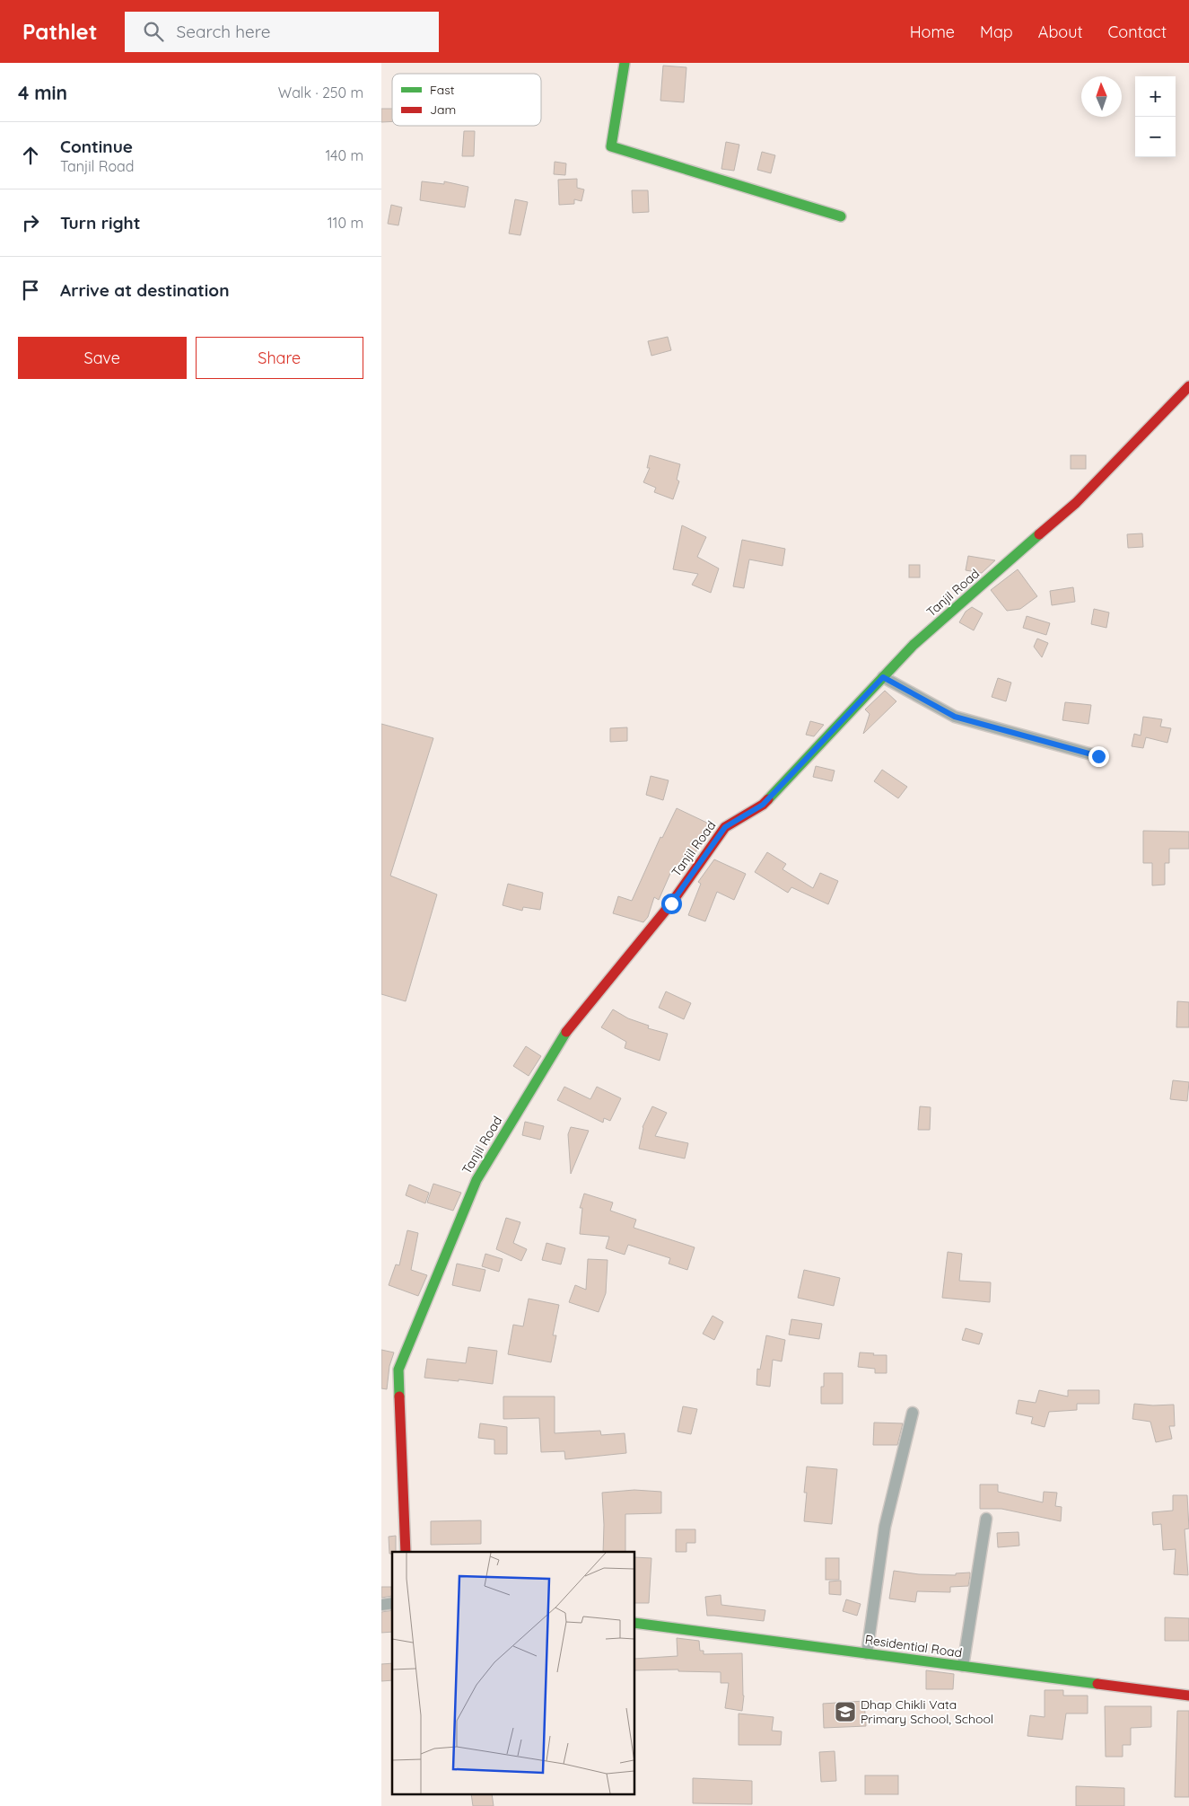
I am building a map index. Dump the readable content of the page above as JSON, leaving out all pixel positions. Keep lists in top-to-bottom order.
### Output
{
  "streets": {
    "street": ["Tanjil Road", "Residential Road"]
  },
  "places": {
    "school or university": ["Dhap Chikli Vata Primary School, School"]
  },
  "legend": ["Fast", "Jam"],
  "north": "top",
  "page": {
    "header": "Pathlet",
    "search": "Search here",
    "nav": [
      "Home",
      "Map",
      "About",
      "Contact"
    ],
    "heading": ["4 min", "Walk · 250 m"],
    "map_buttons": ["+", "−"],
    "list": [
      ["Continue", "Tanjil Road", "140 m"],
      ["Turn right", "110 m"],
      "Arrive at destination"
    ],
    "buttons": ["Save", "Share"]
  }
}
